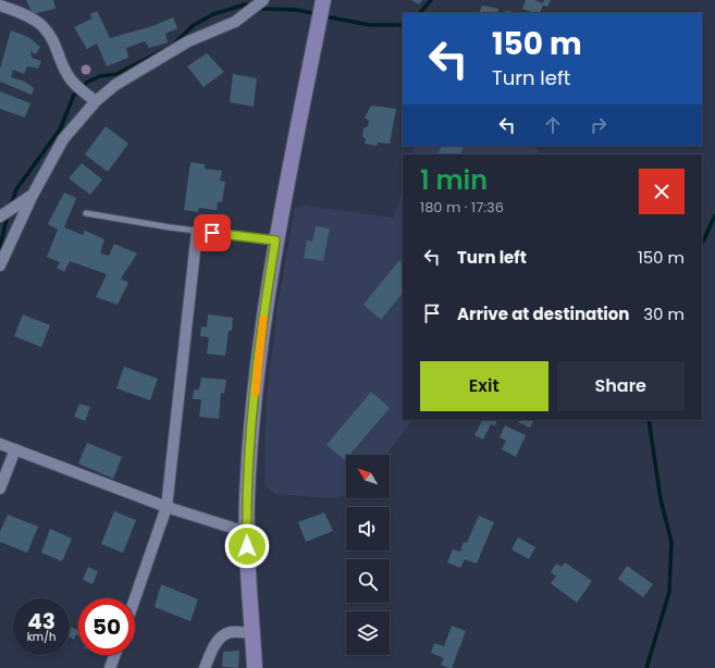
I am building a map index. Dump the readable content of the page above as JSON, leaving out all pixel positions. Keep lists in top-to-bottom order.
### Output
{
  "north": "top left",
  "page": {
    "turn": ["150 m", "Turn left"],
    "heading": ["1 min", "180 m · 17:36"],
    "list": [
      {
        "name": "Turn left",
        "value": "150 m"
      },
      {
        "name": "Arrive at destination",
        "value": "30 m"
      }
    ],
    "buttons": ["Exit", "Share"],
    "speed": "43 km/h",
    "limit": "50"
  }
}
